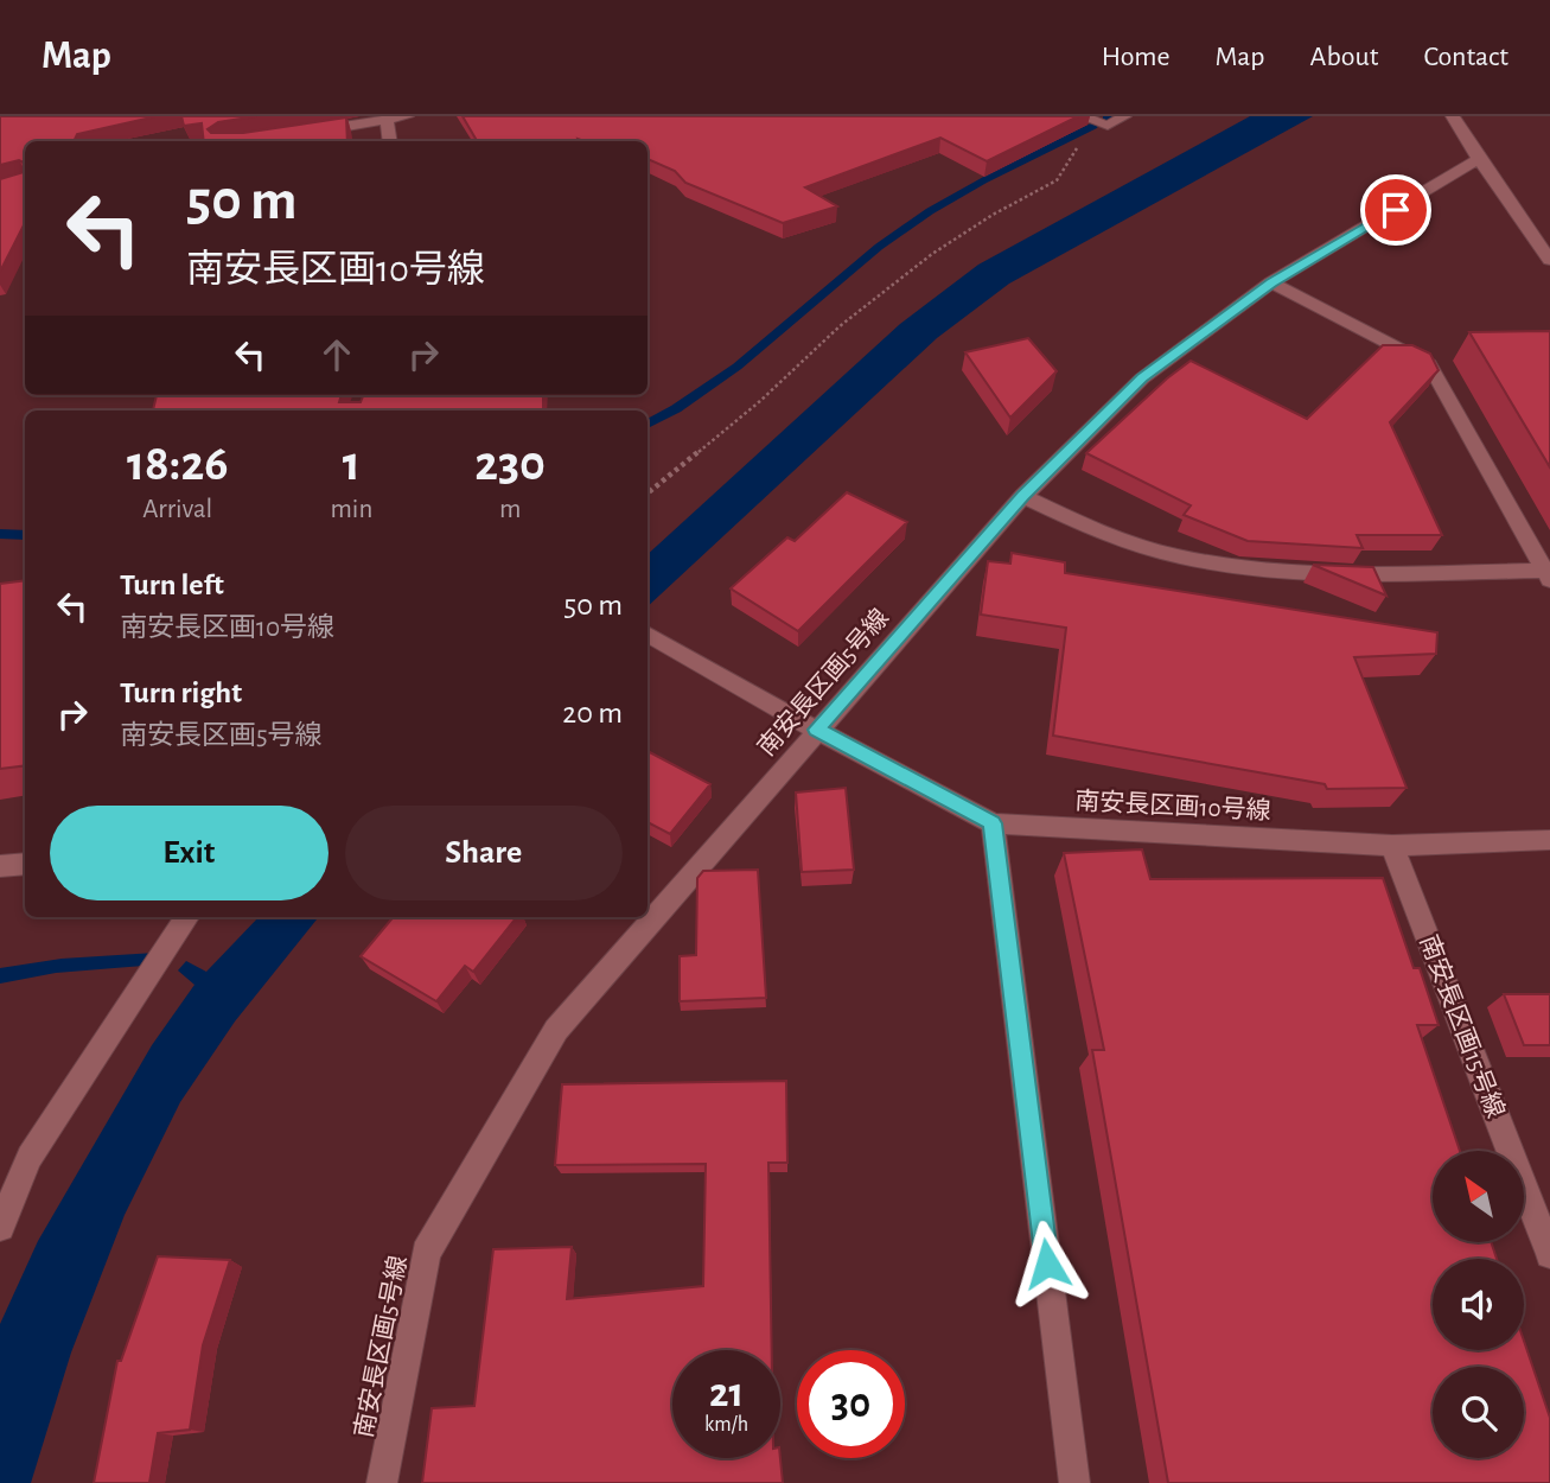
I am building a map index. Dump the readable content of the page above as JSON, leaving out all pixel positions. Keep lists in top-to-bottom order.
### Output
{
  "streets": {
    "street": ["南安長区画5号線", "南安長区画10号線", "南安長区画15号線"]
  },
  "crossings": [
    ["南安長区画5号線", "南安長区画10号線"],
    ["南安長区画10号線", "南安長区画15号線"]
  ],
  "north": "top left",
  "page": {
    "header": "Map",
    "nav": [
      "Home",
      "Map",
      "About",
      "Contact"
    ],
    "turn": ["50 m", "南安長区画10号線"],
    "eta": [
      "18:26",
      "Arrival",
      "1",
      "min",
      "230",
      "m"
    ],
    "list": [
      {
        "name": "Turn left",
        "note": "南安長区画10号線",
        "value": "50 m"
      },
      {
        "name": "Turn right",
        "note": "南安長区画5号線",
        "value": "20 m"
      }
    ],
    "buttons": ["Exit", "Share"],
    "speed": "21 km/h",
    "limit": "30"
  }
}
